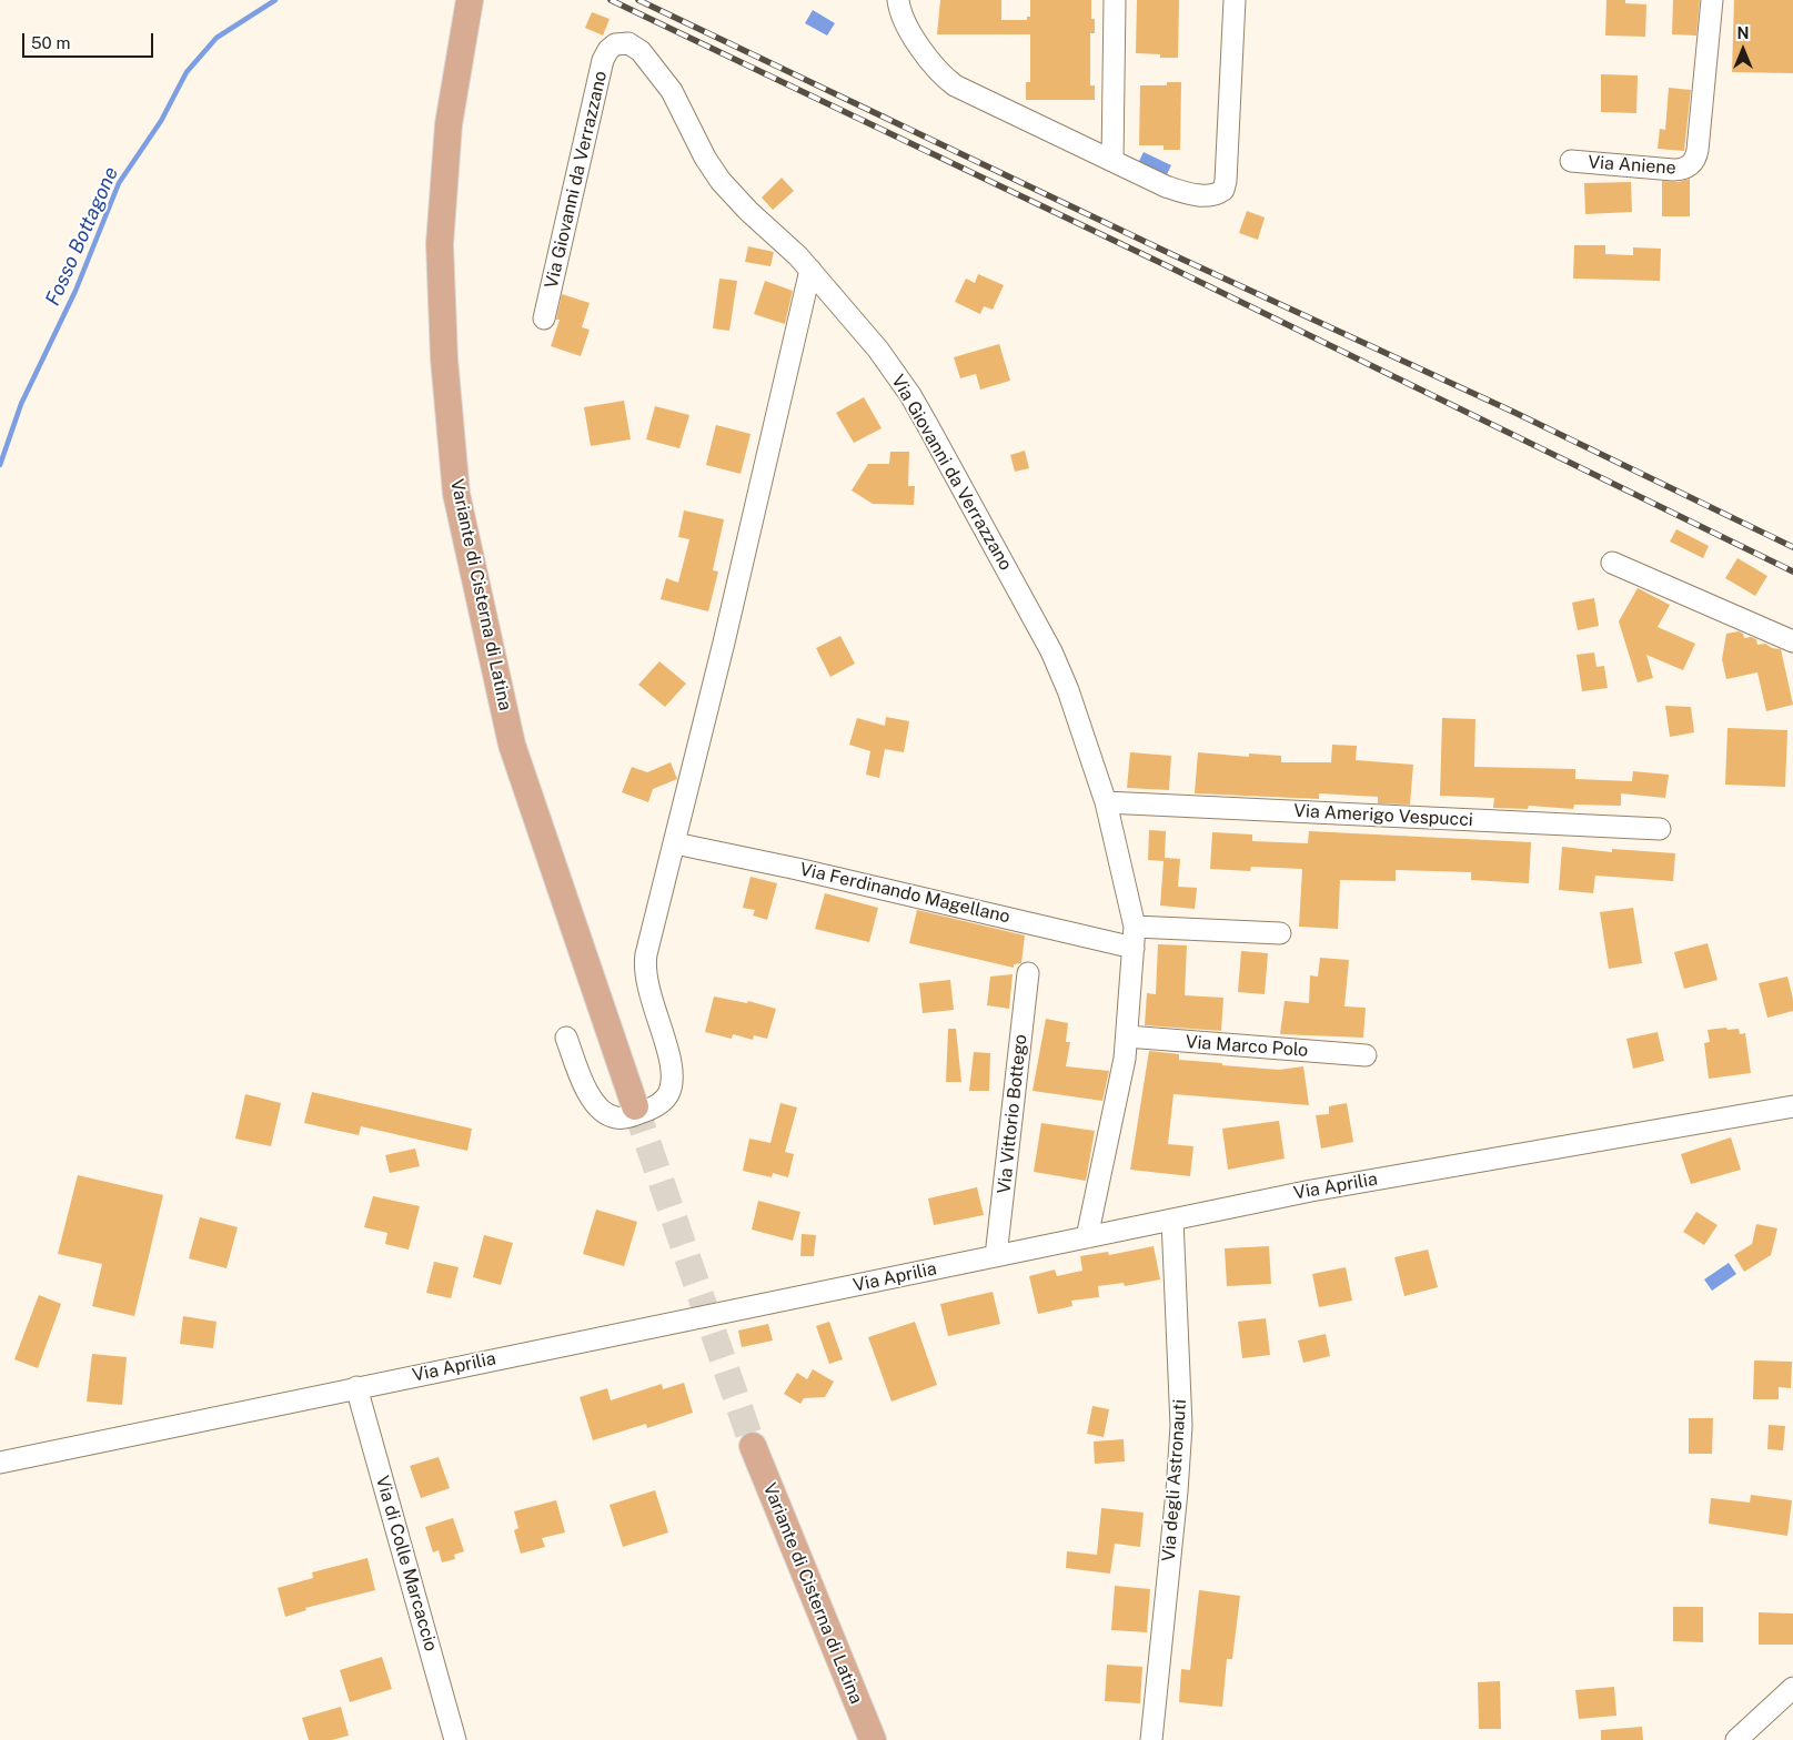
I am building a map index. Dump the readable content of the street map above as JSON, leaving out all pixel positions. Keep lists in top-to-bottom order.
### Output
{
  "streets": {
    "main road": ["Variante di Cisterna di Latina"],
    "street": [
      "Via Aniene",
      "Via Giovanni da Verrazzano",
      "Via Amerigo Vespucci",
      "Via Ferdinando Magellano",
      "Via Marco Polo",
      "Via Vittorio Bottego",
      "Via Aprilia",
      "Via degli Astronauti",
      "Via di Colle Marcaccio"
    ]
  },
  "crossings": [
    ["Via Giovanni da Verrazzano", "Via Amerigo Vespucci"],
    ["Via Giovanni da Verrazzano", "Via Ferdinando Magellano"],
    ["Via Giovanni da Verrazzano", "Via Marco Polo"],
    ["Via Giovanni da Verrazzano", "Via Aprilia"],
    ["Via Vittorio Bottego", "Via Aprilia"],
    ["Via Aprilia", "Via degli Astronauti"],
    ["Via Aprilia", "Via di Colle Marcaccio"]
  ],
  "water": ["Fosso Bottagone"],
  "scale_bar": "50 m",
  "north": "top"
}
